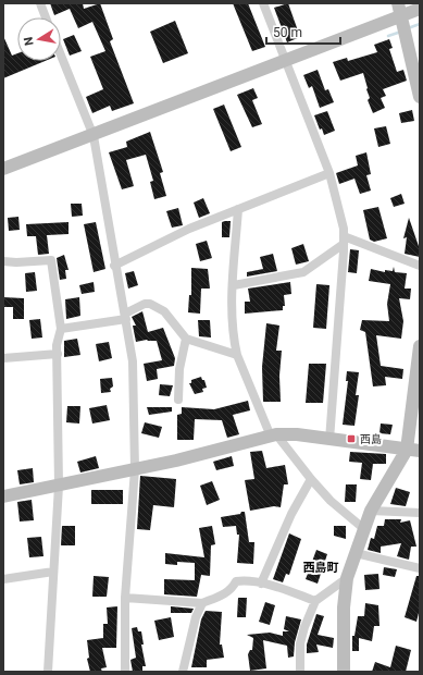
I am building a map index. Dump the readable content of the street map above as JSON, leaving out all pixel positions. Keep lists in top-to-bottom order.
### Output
{
  "districts": ["西島町"],
  "places": {
    "transit": ["西島"]
  },
  "scale_bar": "50 m",
  "north": "left"
}
